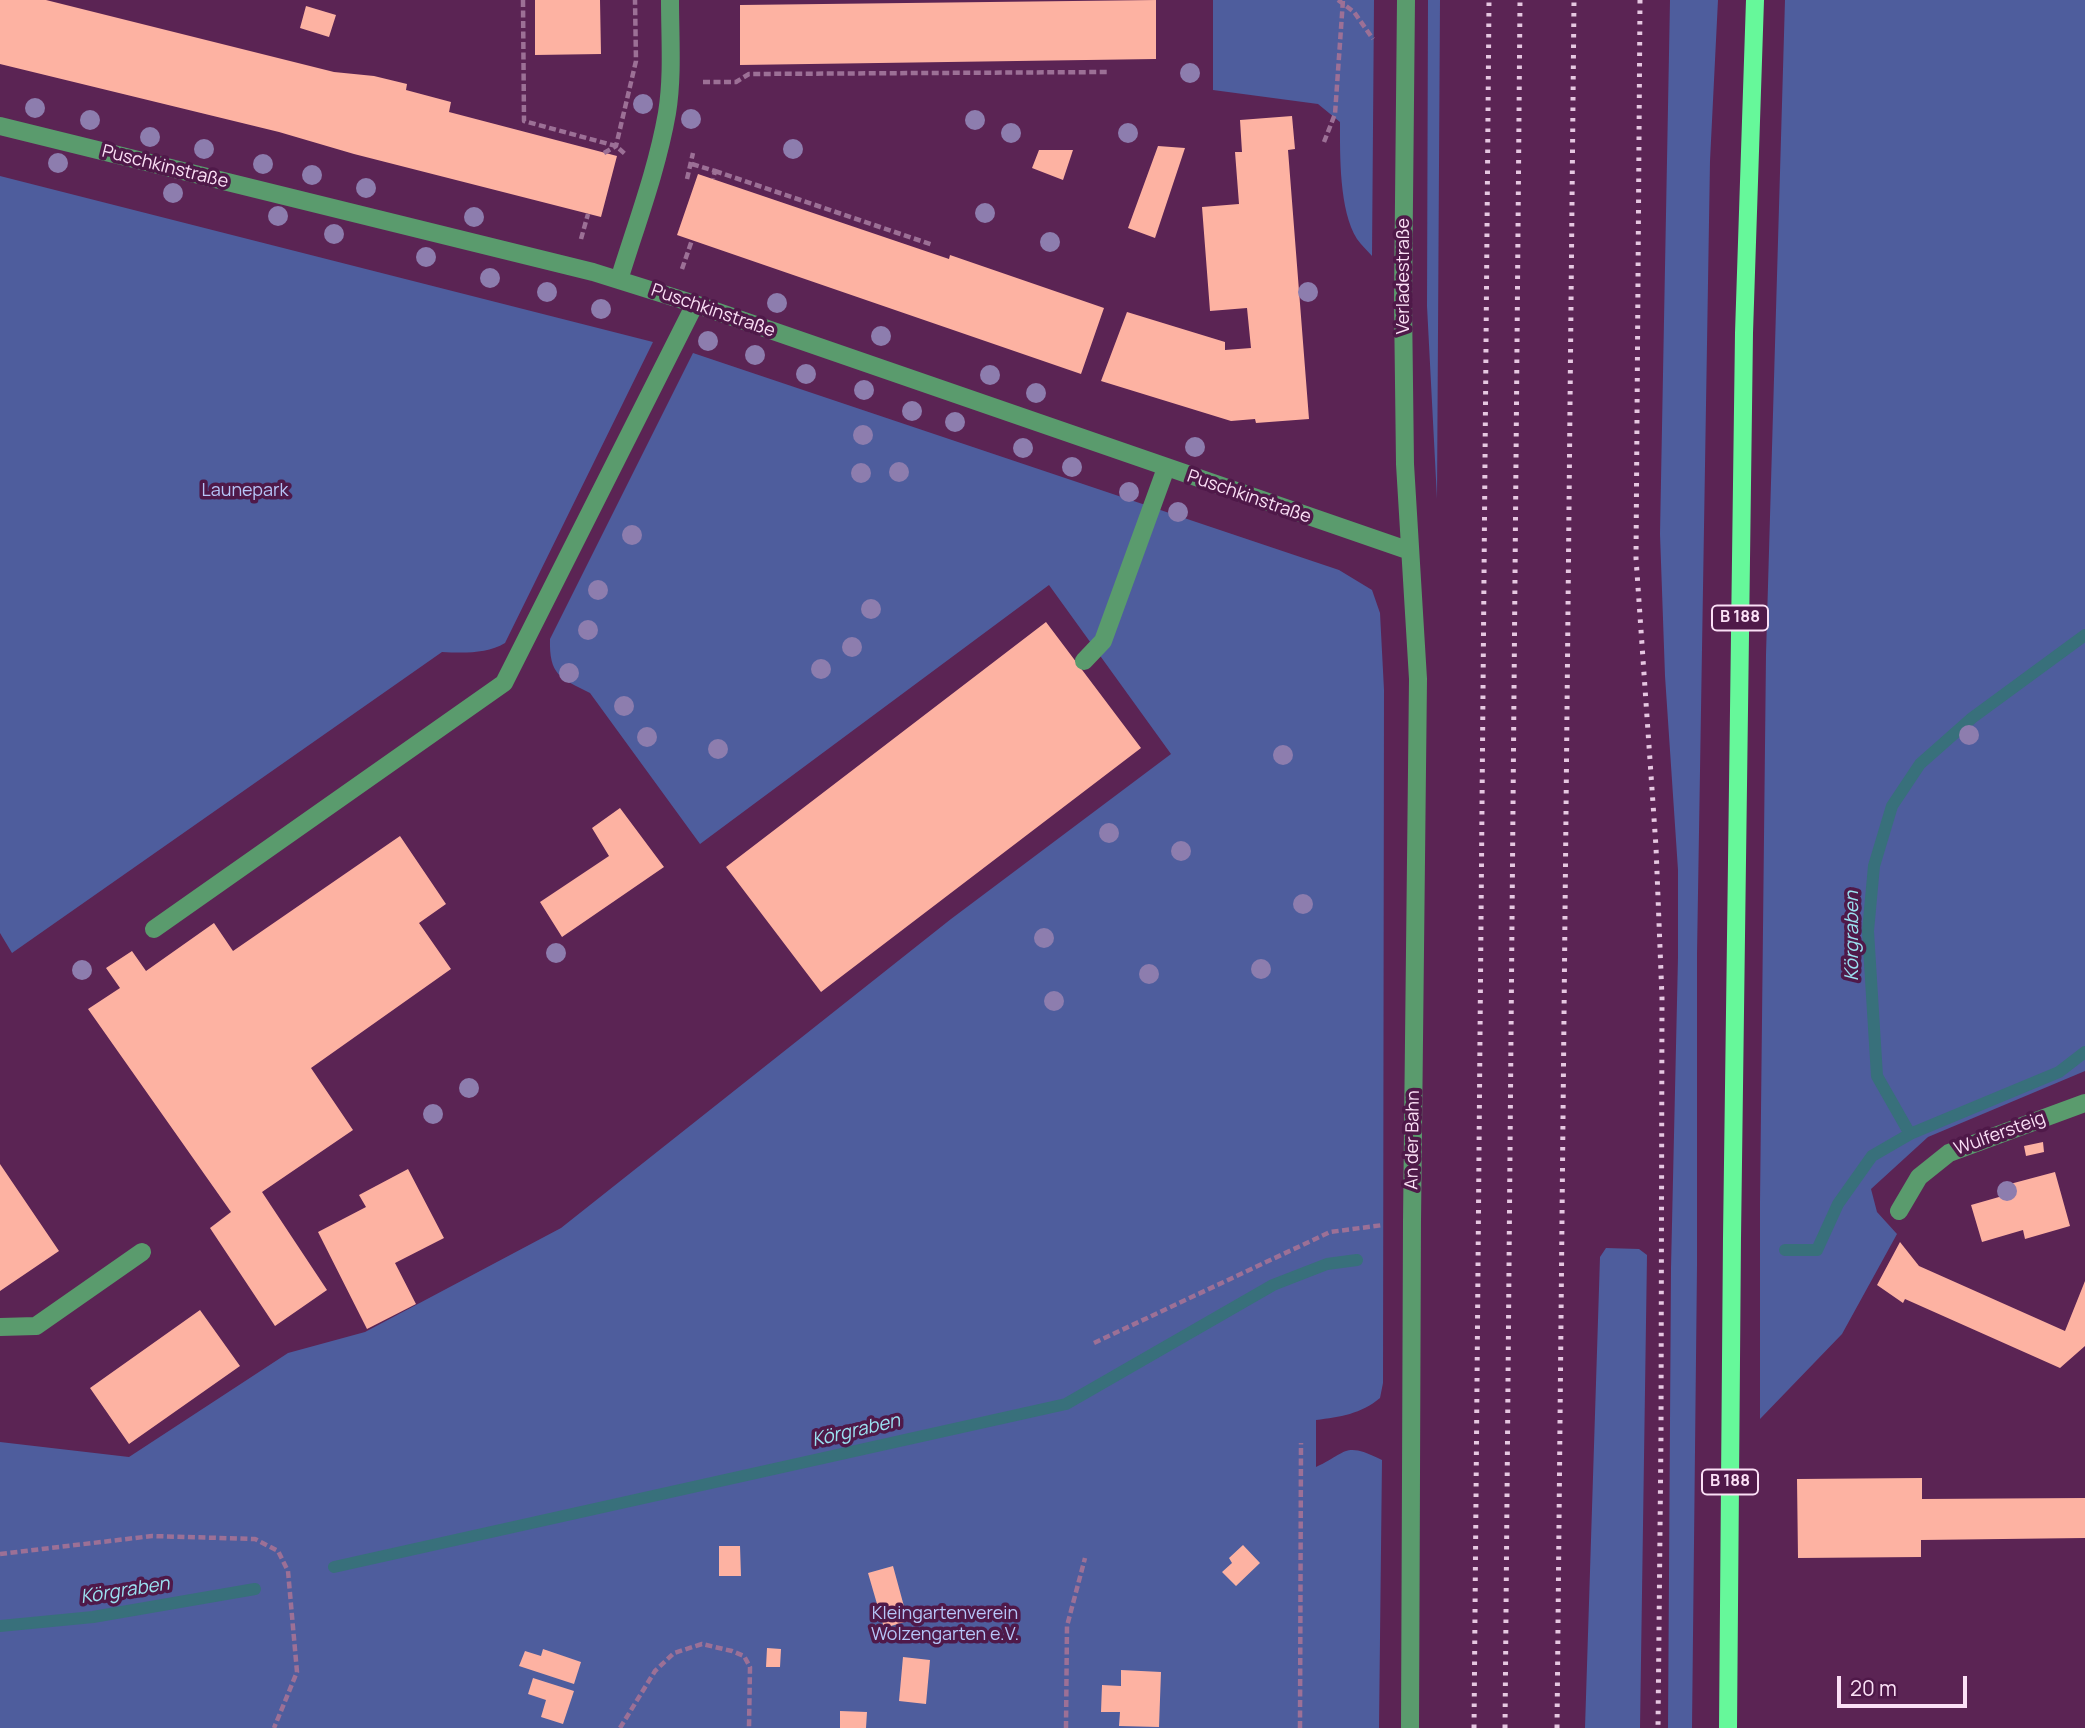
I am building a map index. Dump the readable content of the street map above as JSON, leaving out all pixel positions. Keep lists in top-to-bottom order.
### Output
{
  "streets": {
    "main road": ["B 188"],
    "street": [
      "Puschkinstraße",
      "Verladestraße",
      "Wulfersteig",
      "An der Bahn"
    ]
  },
  "crossings": [
    ["Puschkinstraße", "Verladestraße"],
    ["Puschkinstraße", "An der Bahn"],
    ["Verladestraße", "An der Bahn"]
  ],
  "water": ["Körgraben"],
  "parks": ["Launepark", "Kleingartenverein Wolzengarten e.V."],
  "scale_bar": "20 m"
}
